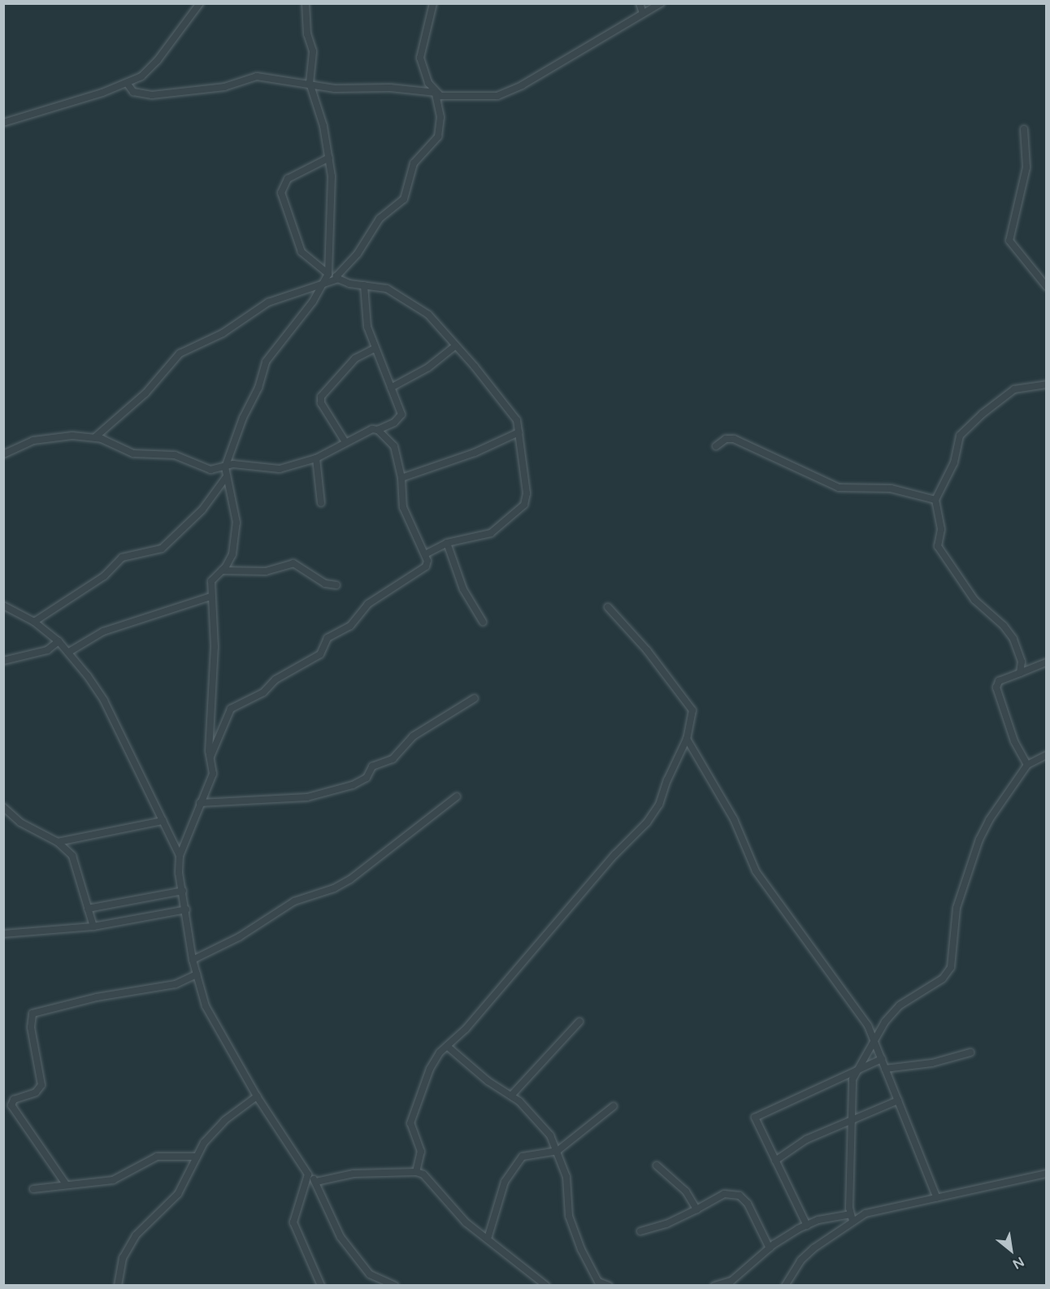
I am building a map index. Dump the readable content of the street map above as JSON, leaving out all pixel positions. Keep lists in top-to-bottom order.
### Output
{
  "north": "bottom right"
}
